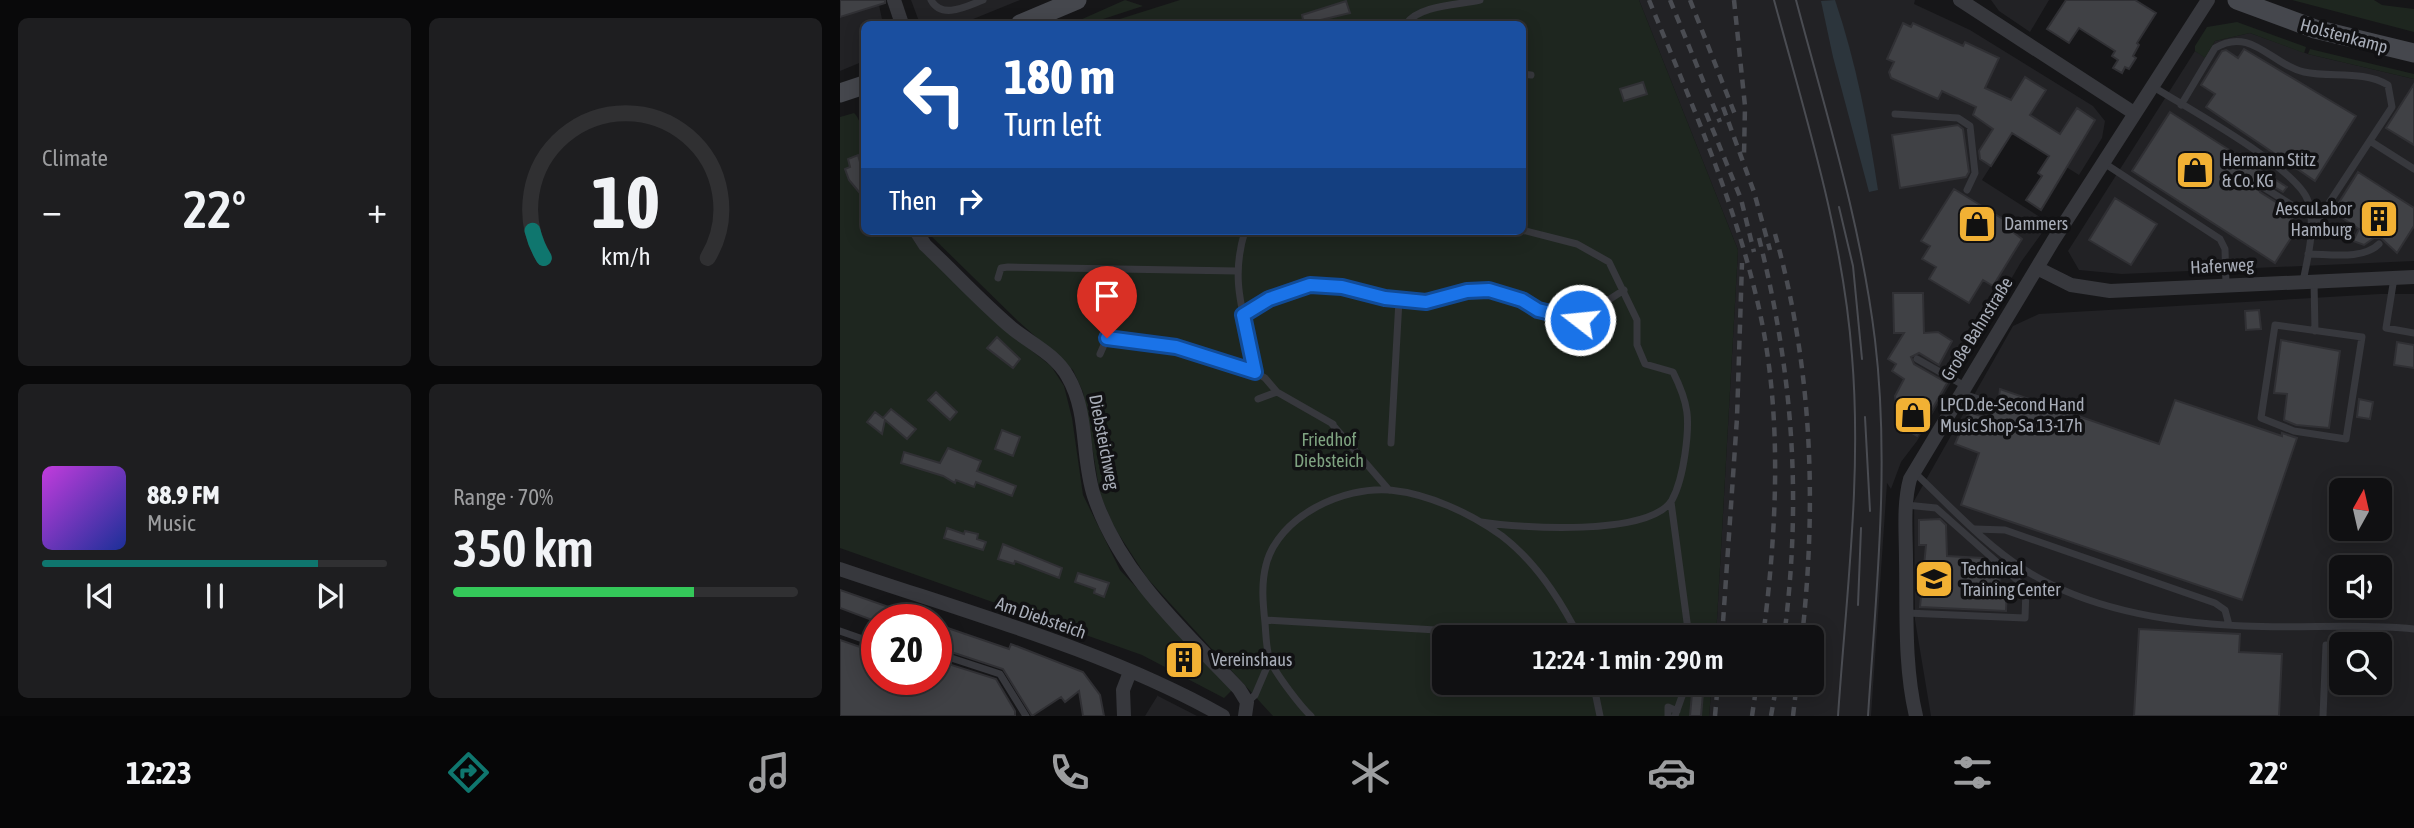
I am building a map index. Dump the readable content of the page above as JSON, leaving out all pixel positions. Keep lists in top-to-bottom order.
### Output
{
  "streets": {
    "main road": ["Holstenkamp"],
    "street": [
      "Haferweg",
      "Große Bahnstraße",
      "Diebsteichweg",
      "Am Diebsteich"
    ]
  },
  "crossings": [
    ["Haferweg", "Große Bahnstraße"]
  ],
  "parks": ["Friedhof Diebsteich"],
  "places": {
    "shop": ["Hermann Stitz & Co. KG", "Dammers", "LPCD.de-Second Hand Music Shop-Sa 13-17h"],
    "building": ["AescuLabor Hamburg", "Vereinshaus"],
    "school or university": ["Technical Training Center"]
  },
  "north": "top",
  "page": {
    "tile": [
      "Climate",
      ["Range · 70%", "350 km"]
    ],
    "turn": ["180 m", "Turn left"],
    "then": "Then",
    "heat": ["−", "22°", "+"],
    "song": ["88.9 FM", "Music"],
    "limit": "20",
    "trip": "12:24 · 1 min · 290 m",
    "tabs": ["12:23", "22°"],
    "gauge": ["10", "km/h"]
  }
}
